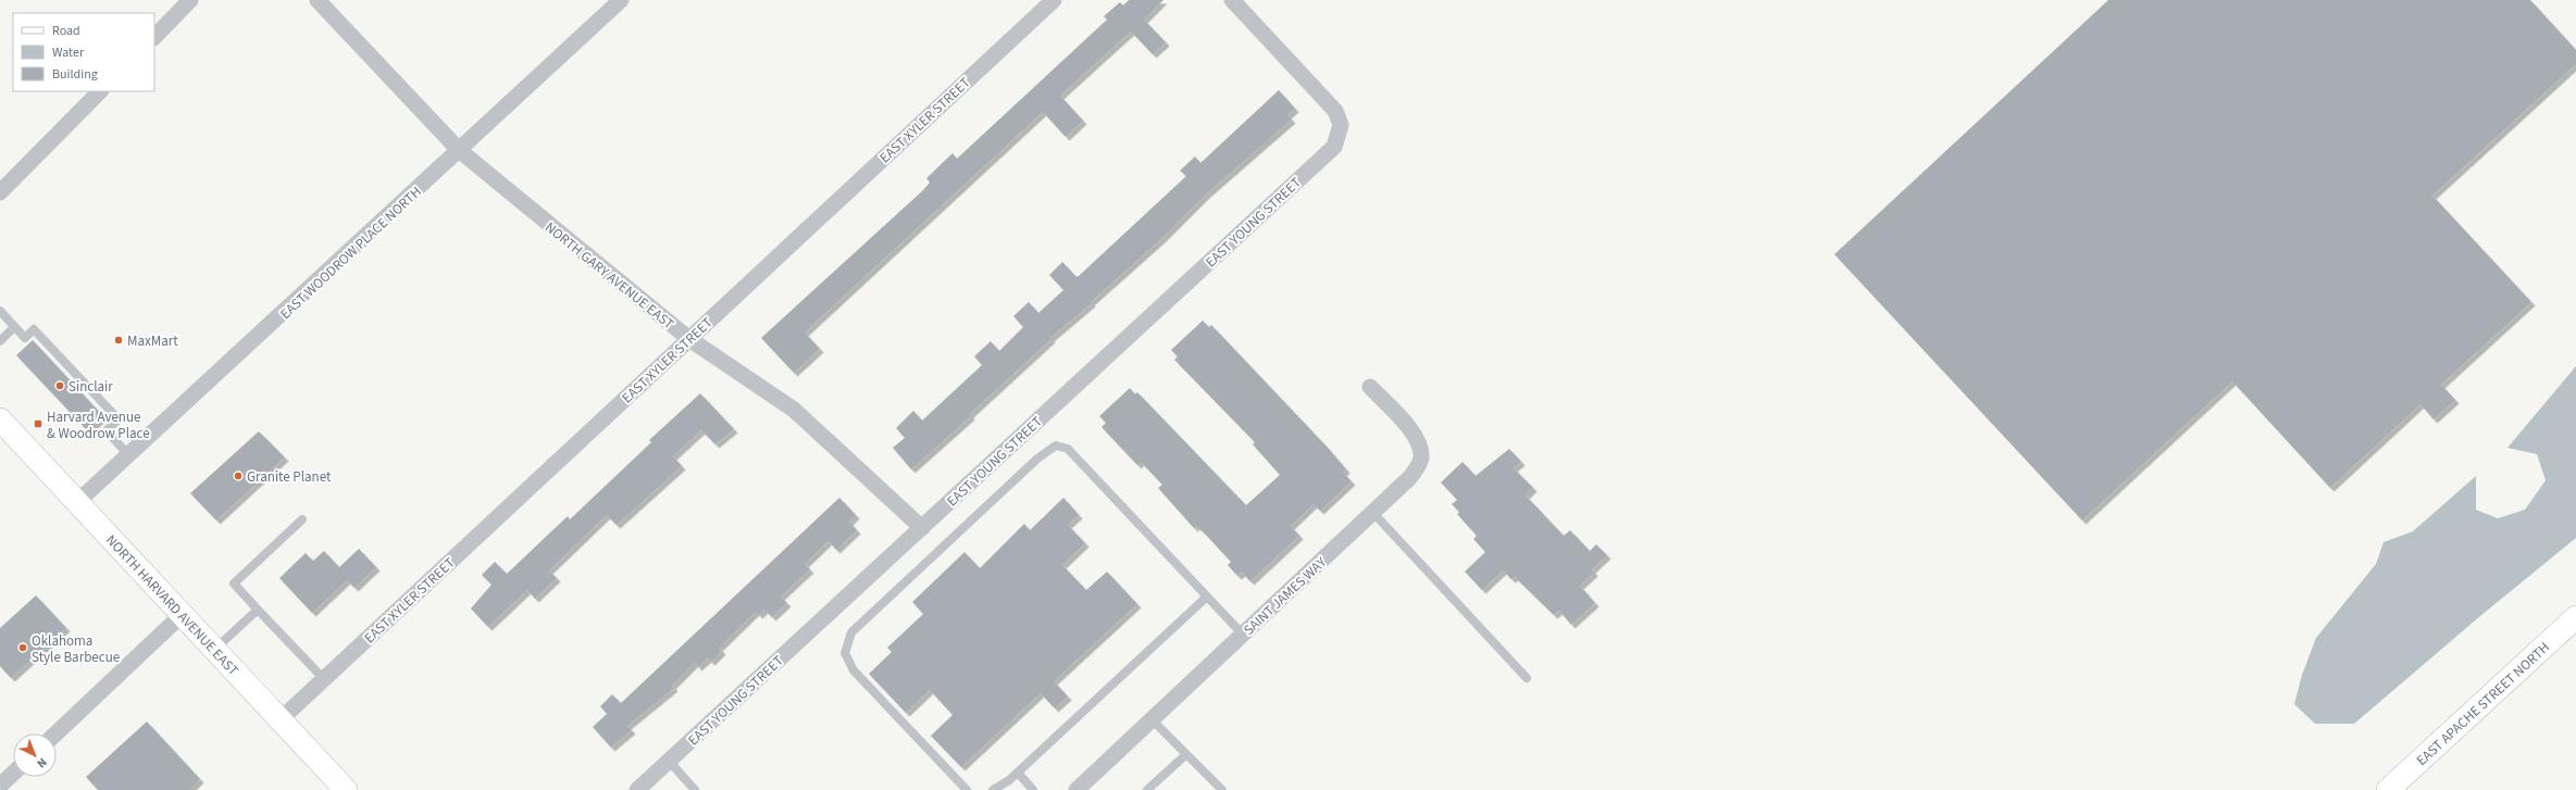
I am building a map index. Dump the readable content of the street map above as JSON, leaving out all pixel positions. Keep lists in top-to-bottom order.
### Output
{
  "streets": {
    "main road": ["NORTH HARVARD AVENUE EAST", "EAST APACHE STREET NORTH"],
    "street": [
      "EAST XYLER STREET",
      "EAST YOUNG STREET",
      "EAST WOODROW PLACE NORTH",
      "NORTH GARY AVENUE EAST",
      "SAINT JAMES WAY"
    ]
  },
  "crossings": [
    ["EAST XYLER STREET", "NORTH GARY AVENUE EAST"],
    ["EAST XYLER STREET", "NORTH HARVARD AVENUE EAST"],
    ["EAST YOUNG STREET", "NORTH GARY AVENUE EAST"],
    ["EAST WOODROW PLACE NORTH", "NORTH GARY AVENUE EAST"],
    ["EAST WOODROW PLACE NORTH", "NORTH HARVARD AVENUE EAST"]
  ],
  "places": {
    "other": [
      "MaxMart",
      "Sinclair",
      "Granite Planet",
      "Oklahoma Style Barbecue"
    ],
    "transit": ["Harvard Avenue & Woodrow Place"]
  },
  "legend": ["Road", "Water", "Building"],
  "north": "bottom right"
}
